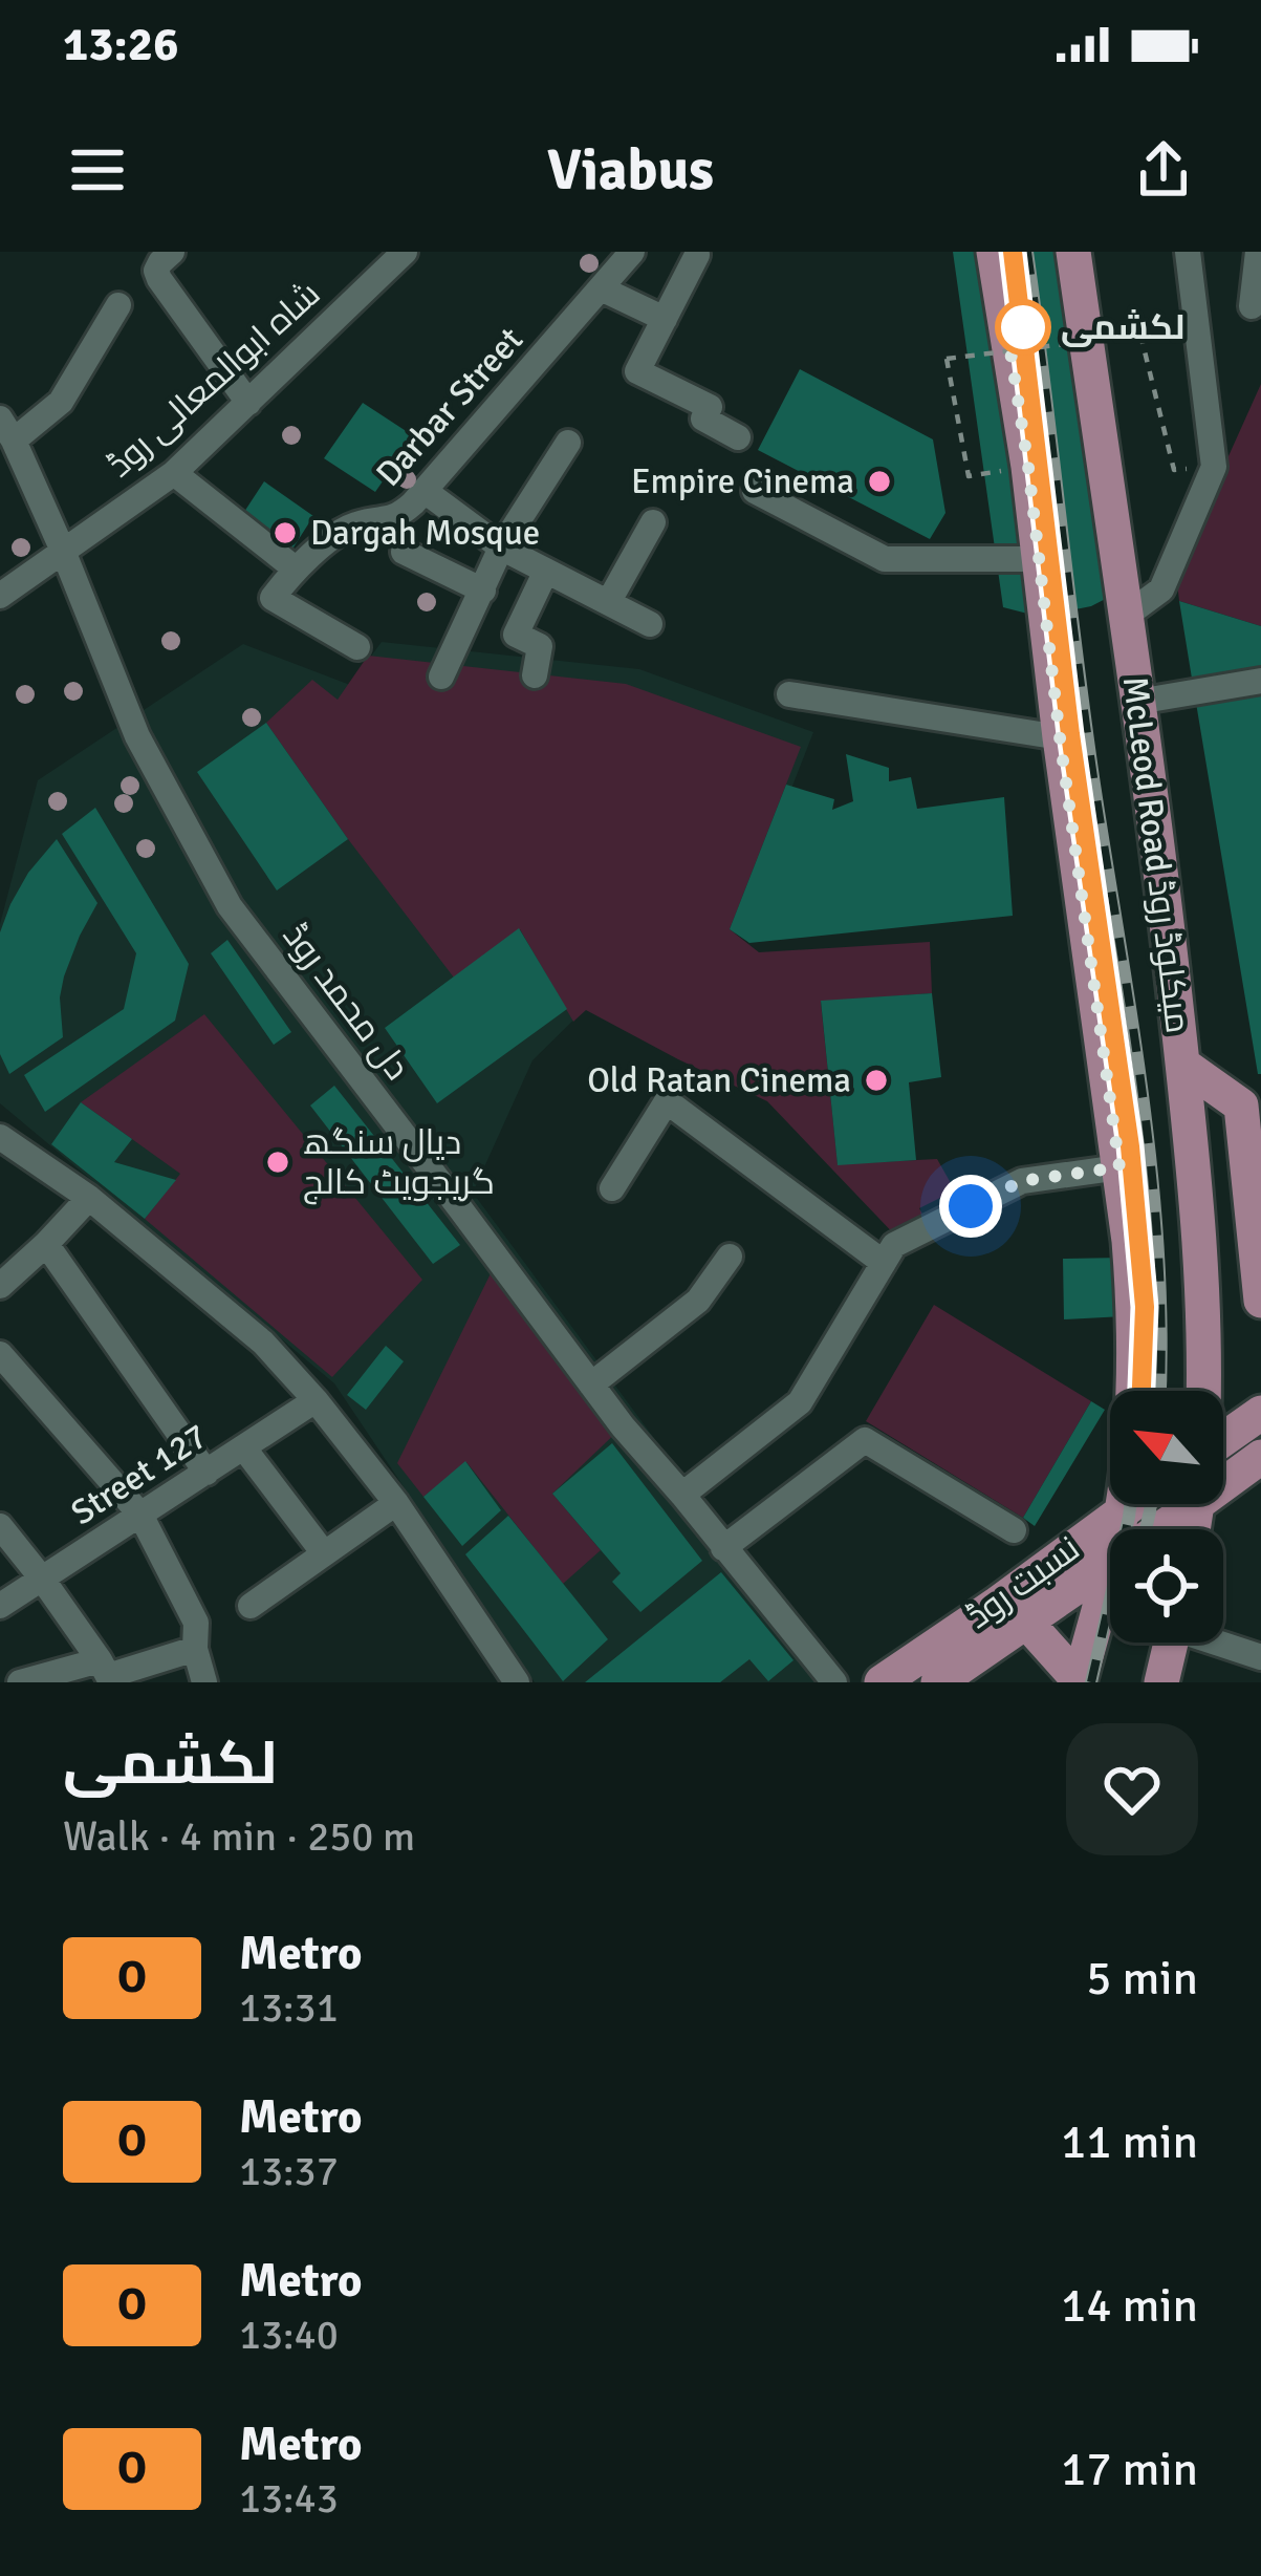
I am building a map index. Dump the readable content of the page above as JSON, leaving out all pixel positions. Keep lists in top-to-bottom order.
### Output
{
  "streets": {
    "main road": ["McLeod Road میکلوڈ روڈ", "نسبت روڈ"],
    "street": [
      "شاہ ابوالمعالی روڈ",
      "Darbar Street",
      "دل محمد روڈ",
      "Street 127"
    ]
  },
  "crossings": [
    ["شاہ ابوالمعالی روڈ", "دل محمد روڈ"]
  ],
  "places": [
    "لکشمی",
    "Empire Cinema",
    "Dargah Mosque",
    "Old Ratan Cinema",
    "دیال سنگھ گریجویٹ کالج"
  ],
  "lines": ["metro line O"],
  "north": "top left",
  "page": {
    "status": "13:26",
    "header": "Viabus",
    "heading": ["لکشمی", "Walk · 4 min · 250 m"],
    "list": [
      {
        "mark": "O",
        "name": "Metro",
        "note": "13:31",
        "value": "5 min"
      },
      {
        "mark": "O",
        "name": "Metro",
        "note": "13:37",
        "value": "11 min"
      },
      {
        "mark": "O",
        "name": "Metro",
        "note": "13:40",
        "value": "14 min"
      },
      {
        "mark": "O",
        "name": "Metro",
        "note": "13:43",
        "value": "17 min"
      }
    ]
  }
}
